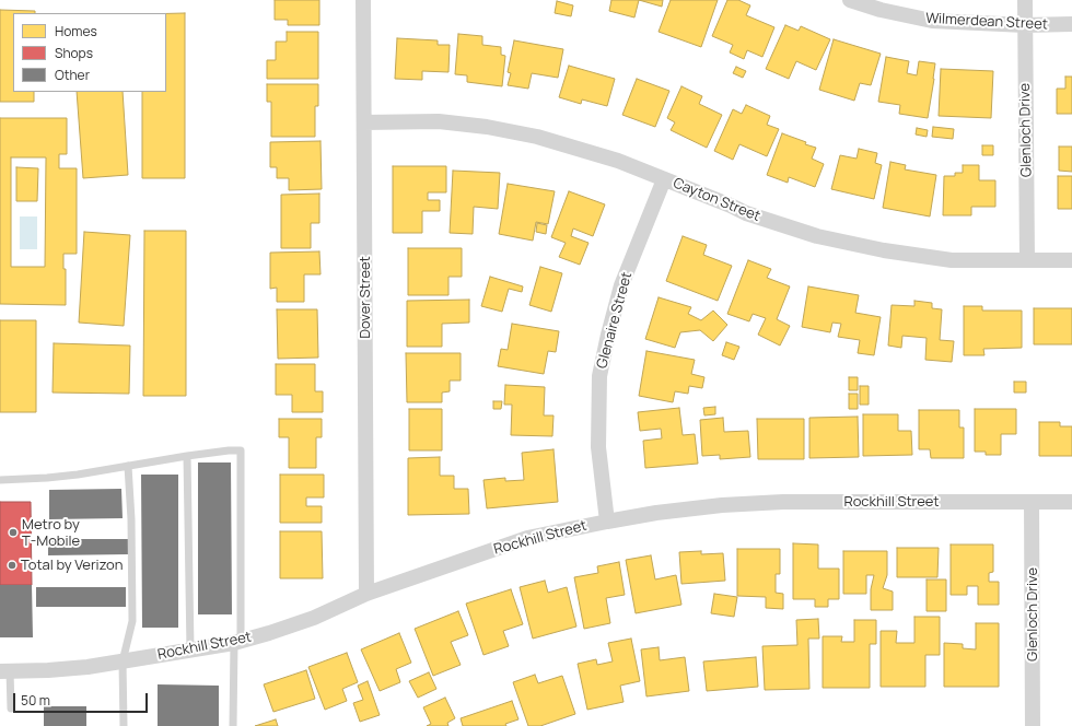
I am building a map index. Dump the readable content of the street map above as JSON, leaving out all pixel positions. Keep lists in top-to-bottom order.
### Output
{
  "streets": {
    "street": [
      "Wilmerdean Street",
      "Glenloch Drive",
      "Cayton Street",
      "Dover Street",
      "Glenaire Street",
      "Rockhill Street"
    ]
  },
  "crossings": [
    ["Wilmerdean Street", "Glenloch Drive"],
    ["Glenloch Drive", "Cayton Street"],
    ["Glenloch Drive", "Rockhill Street"],
    ["Cayton Street", "Dover Street"],
    ["Cayton Street", "Glenaire Street"],
    ["Dover Street", "Rockhill Street"],
    ["Glenaire Street", "Rockhill Street"]
  ],
  "places": ["Metro by T-Mobile", "Total by Verizon"],
  "legend": ["Homes", "Shops", "Other"],
  "scale_bar": "50 m"
}
